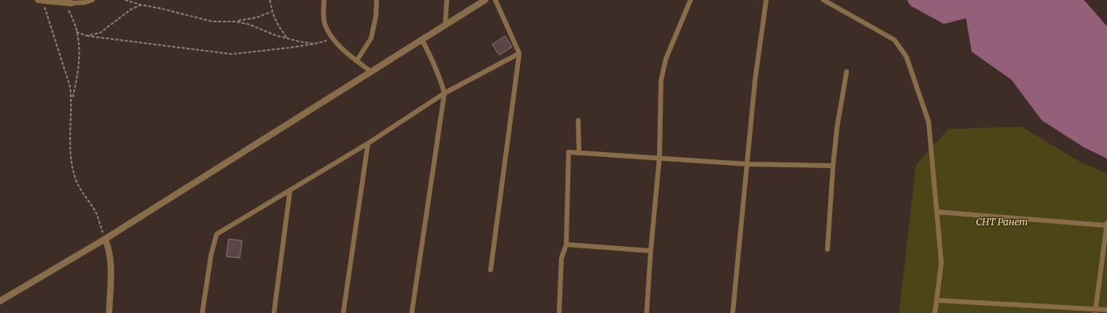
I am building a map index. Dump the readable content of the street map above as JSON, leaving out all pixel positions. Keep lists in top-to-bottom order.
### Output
{
  "parks": ["СНТ Ранет"]
}
